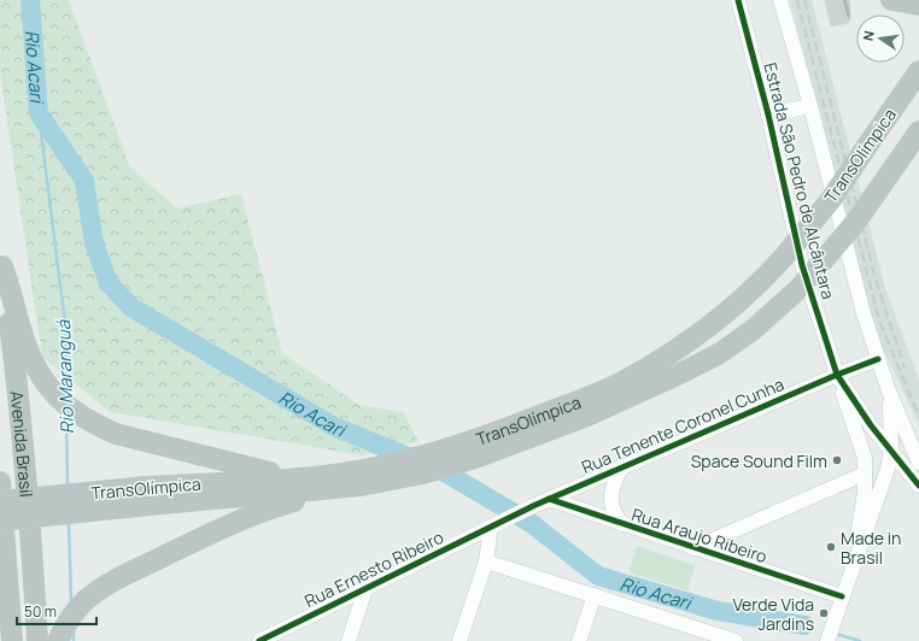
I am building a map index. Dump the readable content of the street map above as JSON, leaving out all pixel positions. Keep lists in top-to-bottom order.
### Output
{
  "streets": {
    "highway": ["TransOlímpica", "Avenida Brasil"],
    "street": [
      "Estrada São Pedro de Alcântara",
      "Rua Tenente Coronel Cunha",
      "Rua Araujo Ribeiro",
      "Rua Ernesto Ribeiro"
    ]
  },
  "crossings": [
    ["Estrada São Pedro de Alcântara", "Rua Tenente Coronel Cunha"],
    ["Rua Tenente Coronel Cunha", "Rua Araujo Ribeiro"],
    ["Rua Tenente Coronel Cunha", "Rua Ernesto Ribeiro"]
  ],
  "water": ["Rio Acari", "Rio Maranguá"],
  "places": ["Space Sound Film", "Made in Brasil", "Verde Vida Jardins"],
  "scale_bar": "50 m",
  "north": "left"
}
